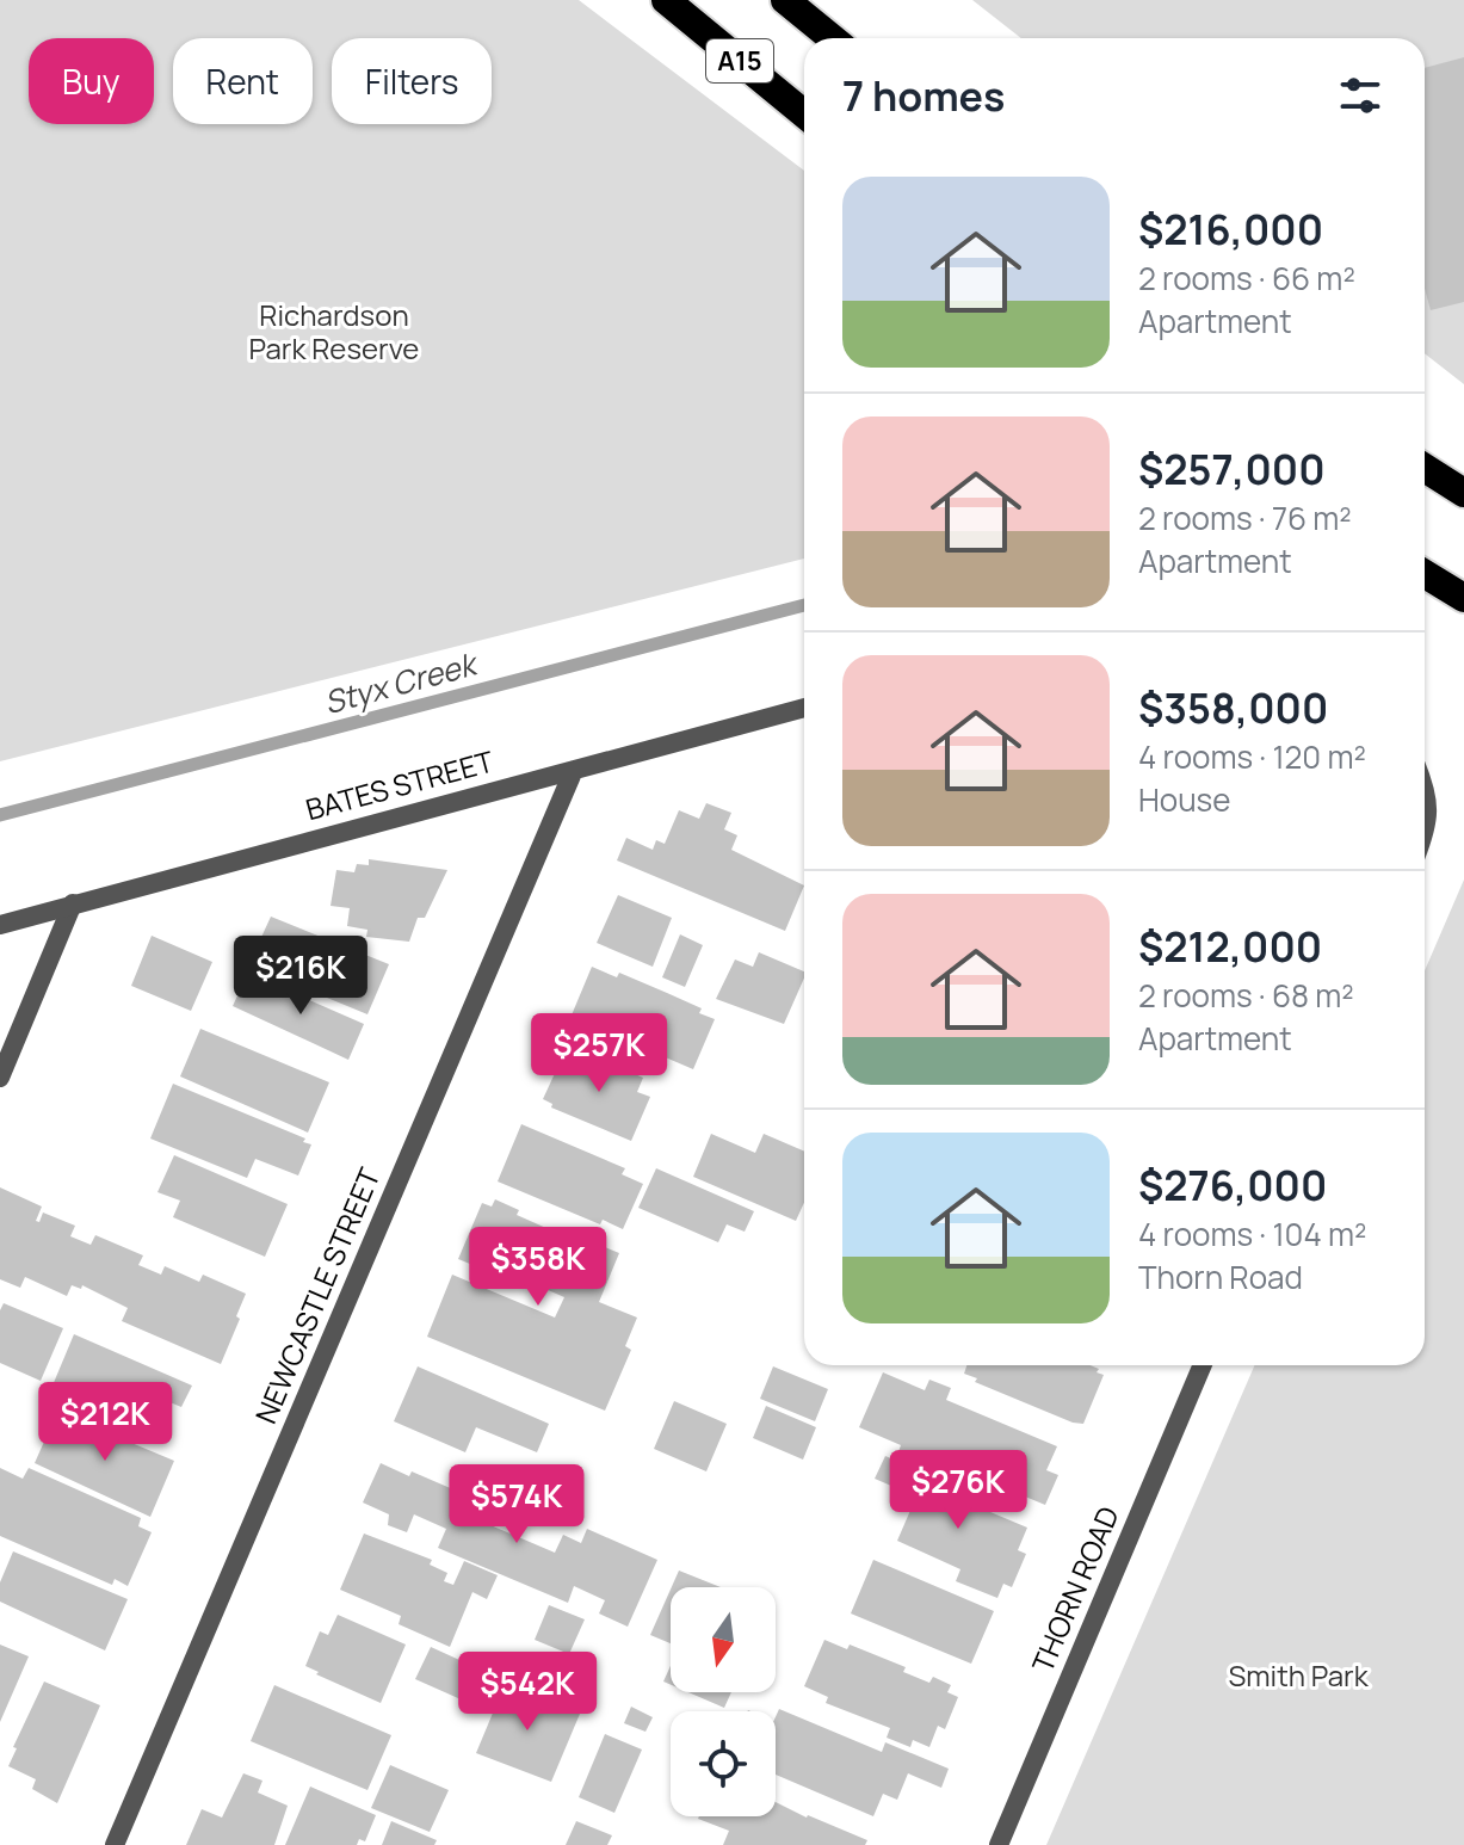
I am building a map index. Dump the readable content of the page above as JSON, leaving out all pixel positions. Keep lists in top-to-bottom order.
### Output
{
  "streets": {
    "highway": ["A15"],
    "street": ["BATES STREET", "NEWCASTLE STREET", "THORN ROAD"]
  },
  "crossings": [
    ["BATES STREET", "NEWCASTLE STREET"]
  ],
  "water": ["Styx Creek"],
  "parks": ["Richardson Park Reserve", "Smith Park"],
  "north": "bottom",
  "page": {
    "chip": ["Buy", "Rent", "Filters"],
    "heading": "7 homes",
    "list": [
      {
        "name": "$216,000",
        "note": "2 rooms · 66 m² · Apartment"
      },
      {
        "name": "$257,000",
        "note": "2 rooms · 76 m² · Apartment"
      },
      {
        "name": "$358,000",
        "note": "4 rooms · 120 m² · House"
      },
      {
        "name": "$212,000",
        "note": "2 rooms · 68 m² · Apartment"
      },
      {
        "name": "$276,000",
        "note": "4 rooms · 104 m² · Thorn Road"
      }
    ],
    "price": [
      "$216K",
      "$257K",
      "$358K",
      "$212K",
      "$276K",
      "$574K",
      "$542K"
    ]
  }
}
